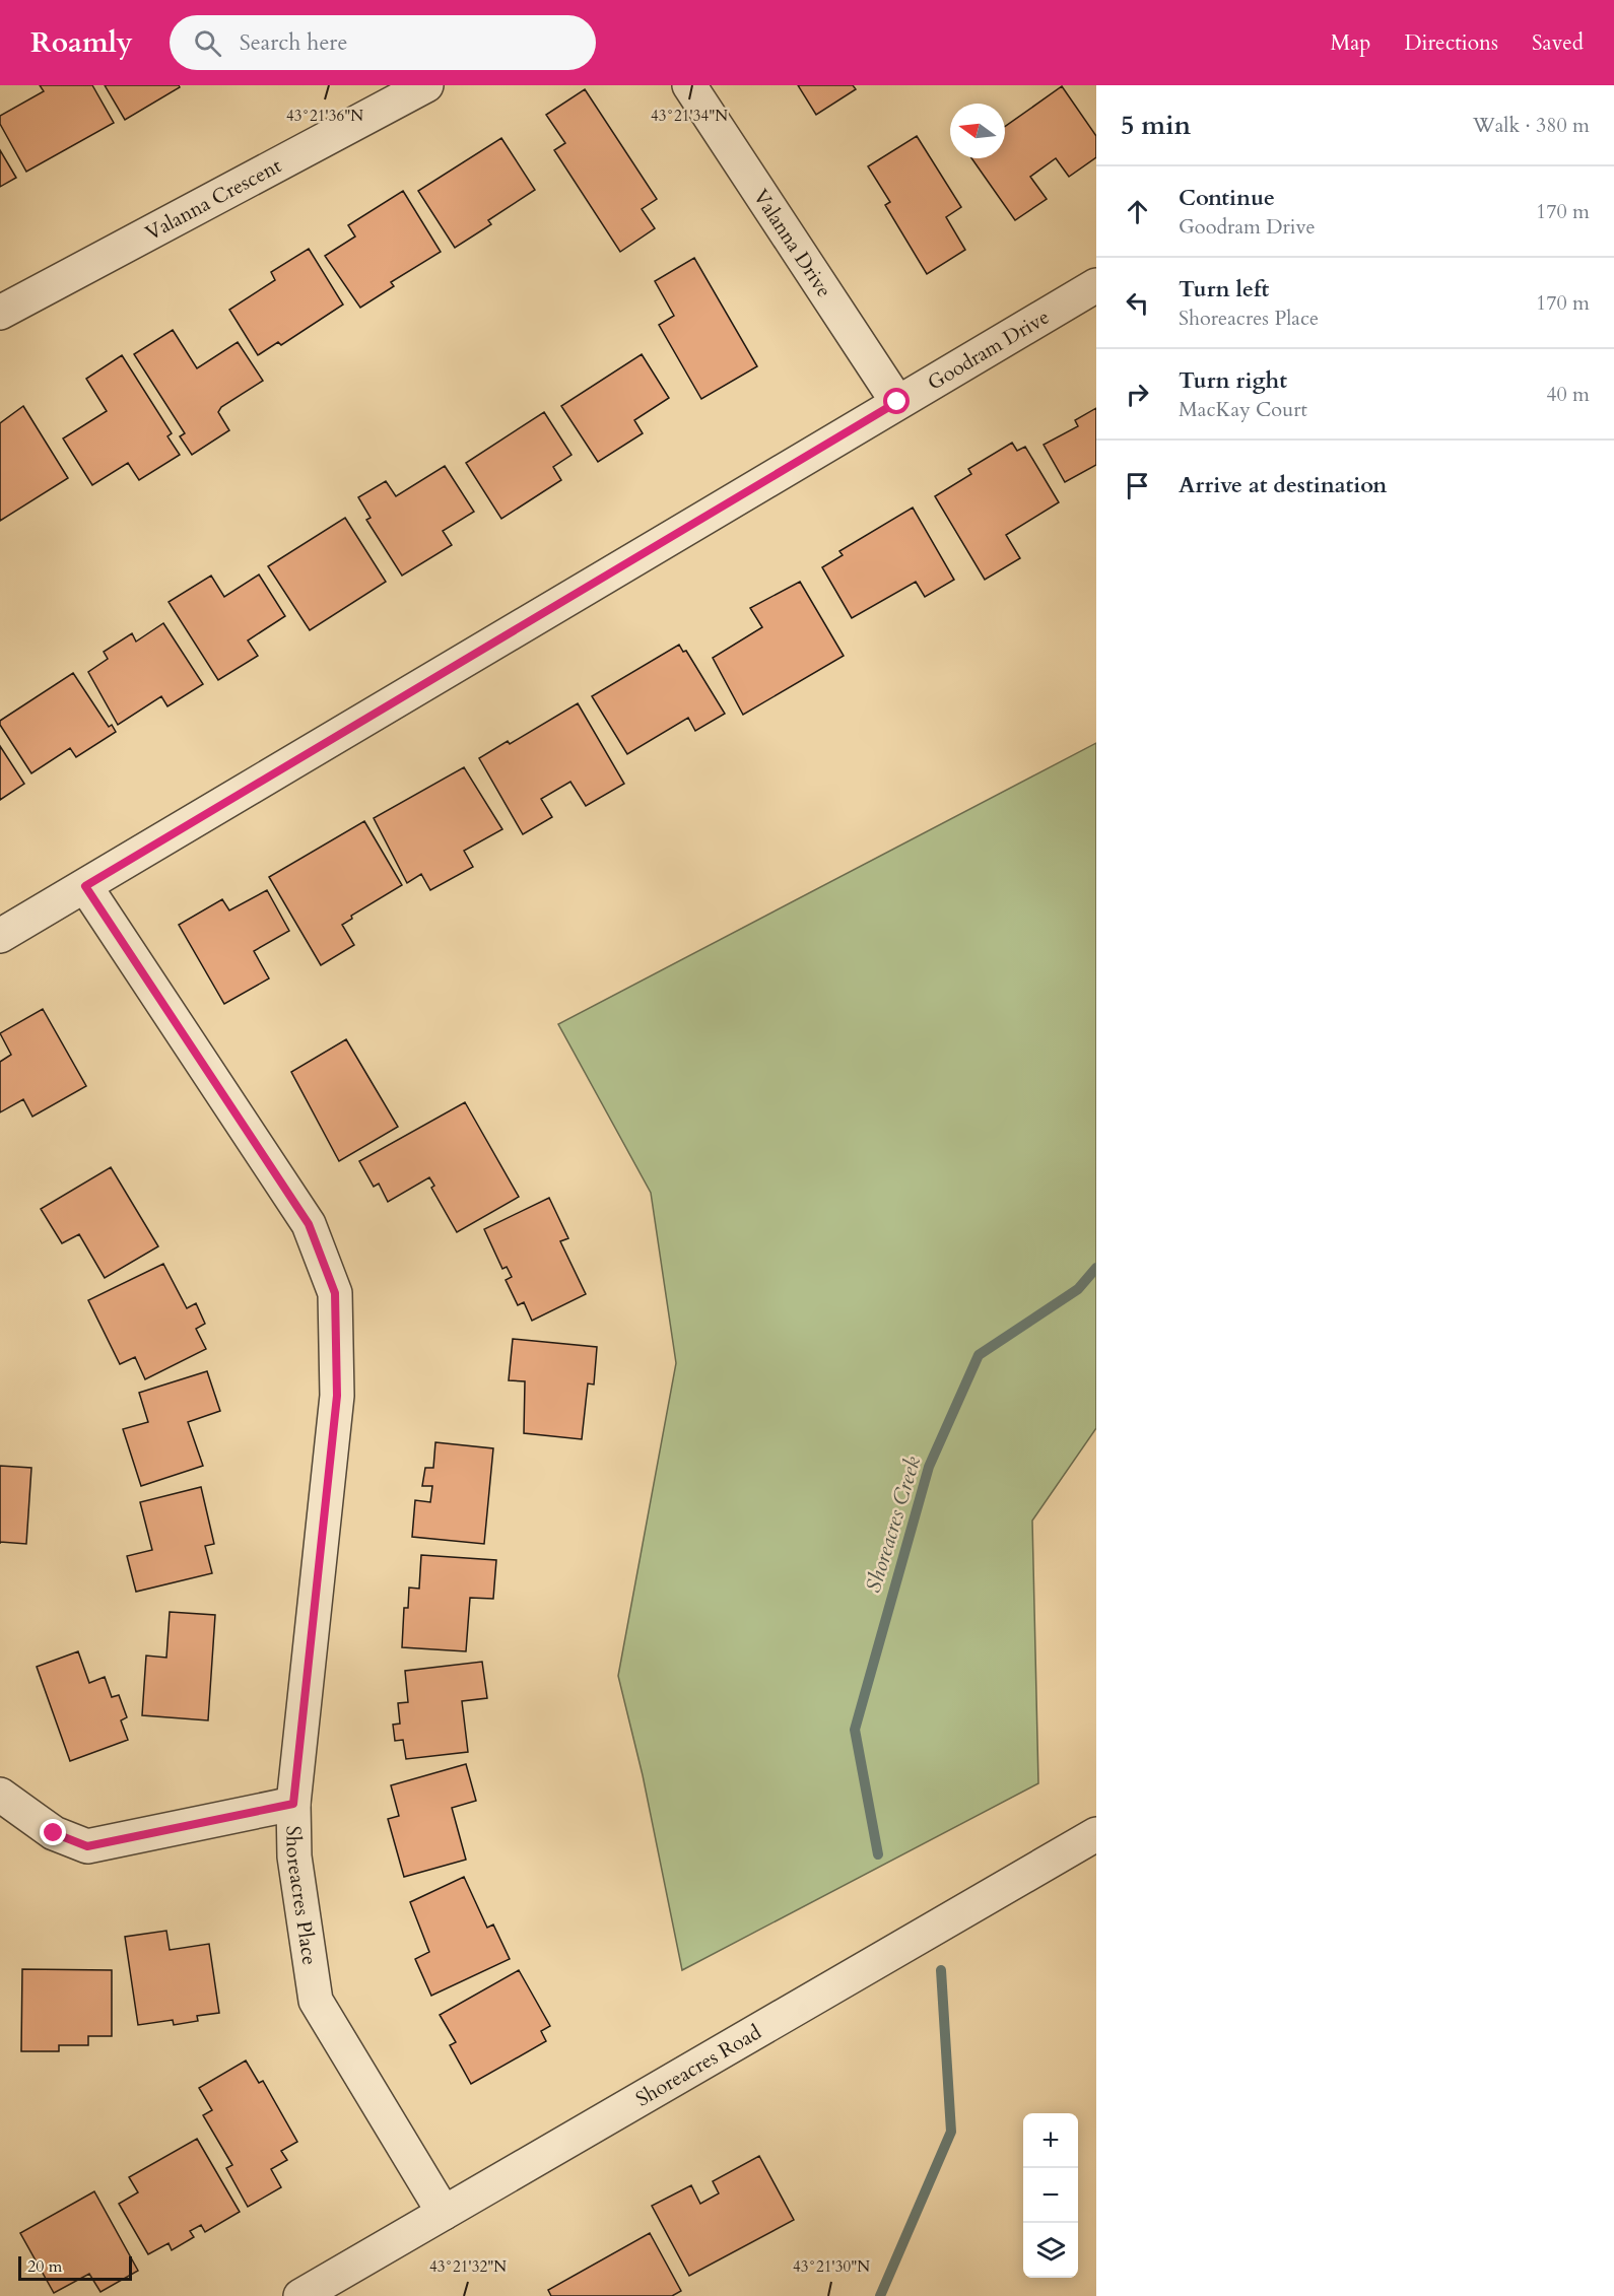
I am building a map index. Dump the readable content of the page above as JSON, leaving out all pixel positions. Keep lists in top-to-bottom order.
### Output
{
  "streets": {
    "street": [
      "Valanna Crescent",
      "Valanna Drive",
      "Goodram Drive",
      "Shoreacres Place",
      "Shoreacres Road"
    ]
  },
  "crossings": [
    ["Valanna Drive", "Goodram Drive"],
    ["Goodram Drive", "Shoreacres Place"],
    ["Shoreacres Place", "Shoreacres Road"]
  ],
  "water": ["Shoreacres Creek"],
  "scale_bar": "20 m",
  "north": "left",
  "page": {
    "header": "Roamly",
    "search": "Search here",
    "nav": ["Map", "Directions", "Saved"],
    "heading": ["5 min", "Walk · 380 m"],
    "list": [
      ["Continue", "Goodram Drive", "170 m"],
      ["Turn left", "Shoreacres Place", "170 m"],
      ["Turn right", "MacKay Court", "40 m"],
      "Arrive at destination"
    ],
    "map_buttons": ["+", "−"],
    "scale": "20 m"
  },
  "coordinates": [
    "43°21'36\"N",
    "43°21'34\"N",
    "43°21'32\"N",
    "43°21'30\"N"
  ]
}
